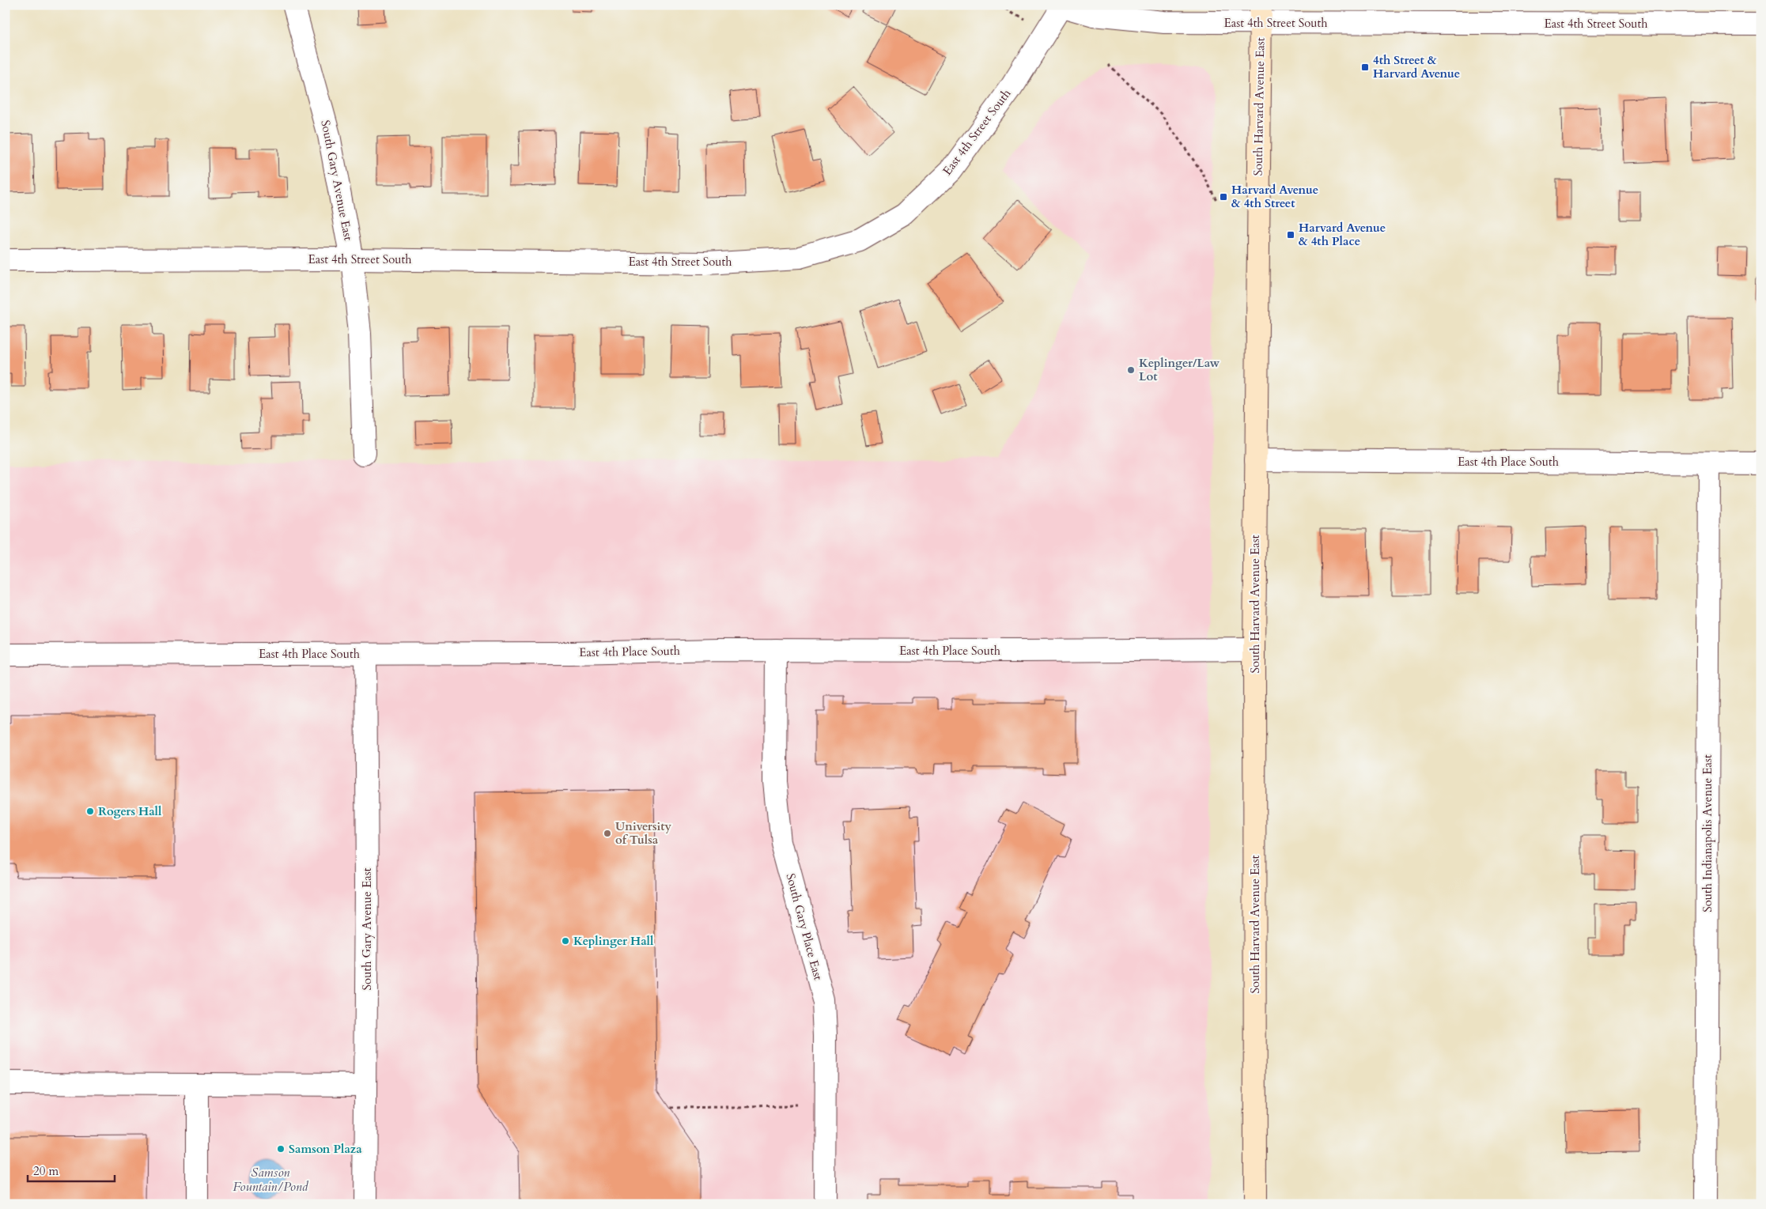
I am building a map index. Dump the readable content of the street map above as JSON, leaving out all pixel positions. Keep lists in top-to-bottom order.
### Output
{
  "streets": {
    "main road": ["South Harvard Avenue East"],
    "street": [
      "East 4th Street South",
      "South Gary Avenue East",
      "East 4th Place South",
      "South Indianapolis Avenue East",
      "South Gary Place East"
    ]
  },
  "crossings": [
    ["East 4th Street South", "South Harvard Avenue East"],
    ["East 4th Street South", "South Gary Avenue East"],
    ["South Harvard Avenue East", "East 4th Place South"],
    ["South Gary Avenue East", "East 4th Place South"],
    ["East 4th Place South", "South Indianapolis Avenue East"],
    ["East 4th Place South", "South Gary Place East"]
  ],
  "water": ["Samson Fountain/Pond"],
  "places": {
    "transit": ["4th Street & Harvard Avenue", "Harvard Avenue & 4th Street", "Harvard Avenue & 4th Place"],
    "other": [
      "Keplinger/Law Lot",
      "Rogers Hall",
      "University of Tulsa",
      "Keplinger Hall",
      "Samson Plaza"
    ]
  },
  "scale_bar": "20 m"
}
